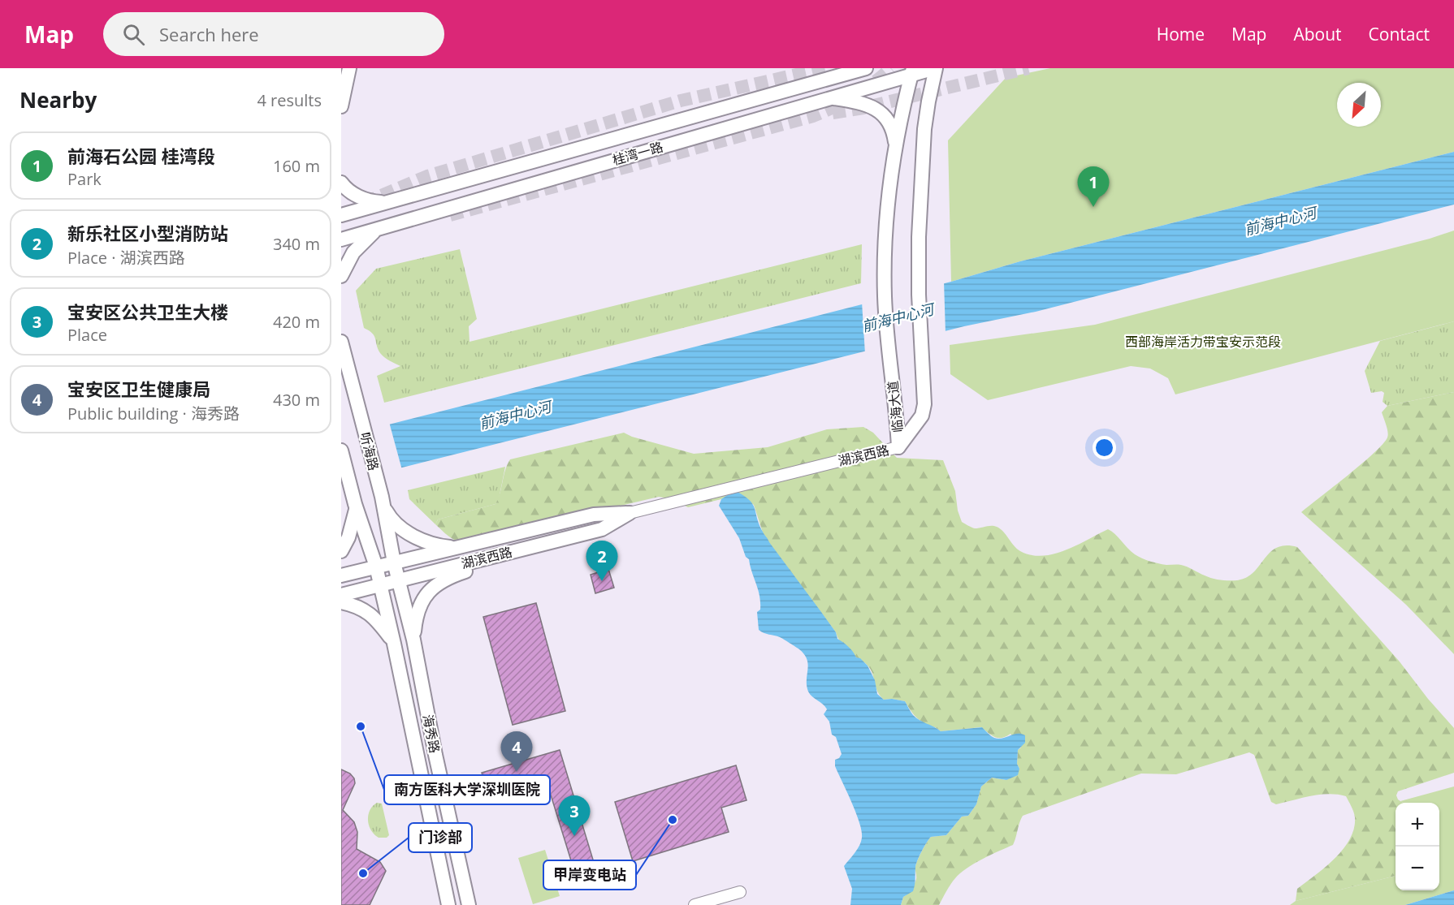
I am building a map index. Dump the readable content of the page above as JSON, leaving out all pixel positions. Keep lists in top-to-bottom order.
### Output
{
  "streets": {
    "main road": [
      "桂湾一路",
      "临海大道",
      "听海路",
      "湖滨西路",
      "海秀路"
    ]
  },
  "crossings": [
    ["桂湾一路", "临海大道"],
    ["临海大道", "湖滨西路"],
    ["听海路", "湖滨西路"],
    ["听海路", "海秀路"],
    ["湖滨西路", "海秀路"]
  ],
  "water": ["前海中心河"],
  "parks": ["西部海岸活力带宝安示范段"],
  "places": ["南方医科大学深圳医院", "甲岸变电站", "门诊部"],
  "north": "bottom left",
  "page": {
    "header": "Map",
    "search": "Search here",
    "nav": [
      "Home",
      "Map",
      "About",
      "Contact"
    ],
    "heading": ["Nearby", "4 results"],
    "list": [
      {
        "mark": "1",
        "name": "前海石公园 桂湾段",
        "note": "Park",
        "value": "160 m"
      },
      {
        "mark": "2",
        "name": "新乐社区小型消防站",
        "note": "Place · 湖滨西路",
        "value": "340 m"
      },
      {
        "mark": "3",
        "name": "宝安区公共卫生大楼",
        "note": "Place",
        "value": "420 m"
      },
      {
        "mark": "4",
        "name": "宝安区卫生健康局",
        "note": "Public building · 海秀路",
        "value": "430 m"
      }
    ],
    "pins": [
      "1",
      "2",
      "4",
      "3"
    ],
    "map_buttons": ["+", "−"]
  }
}
